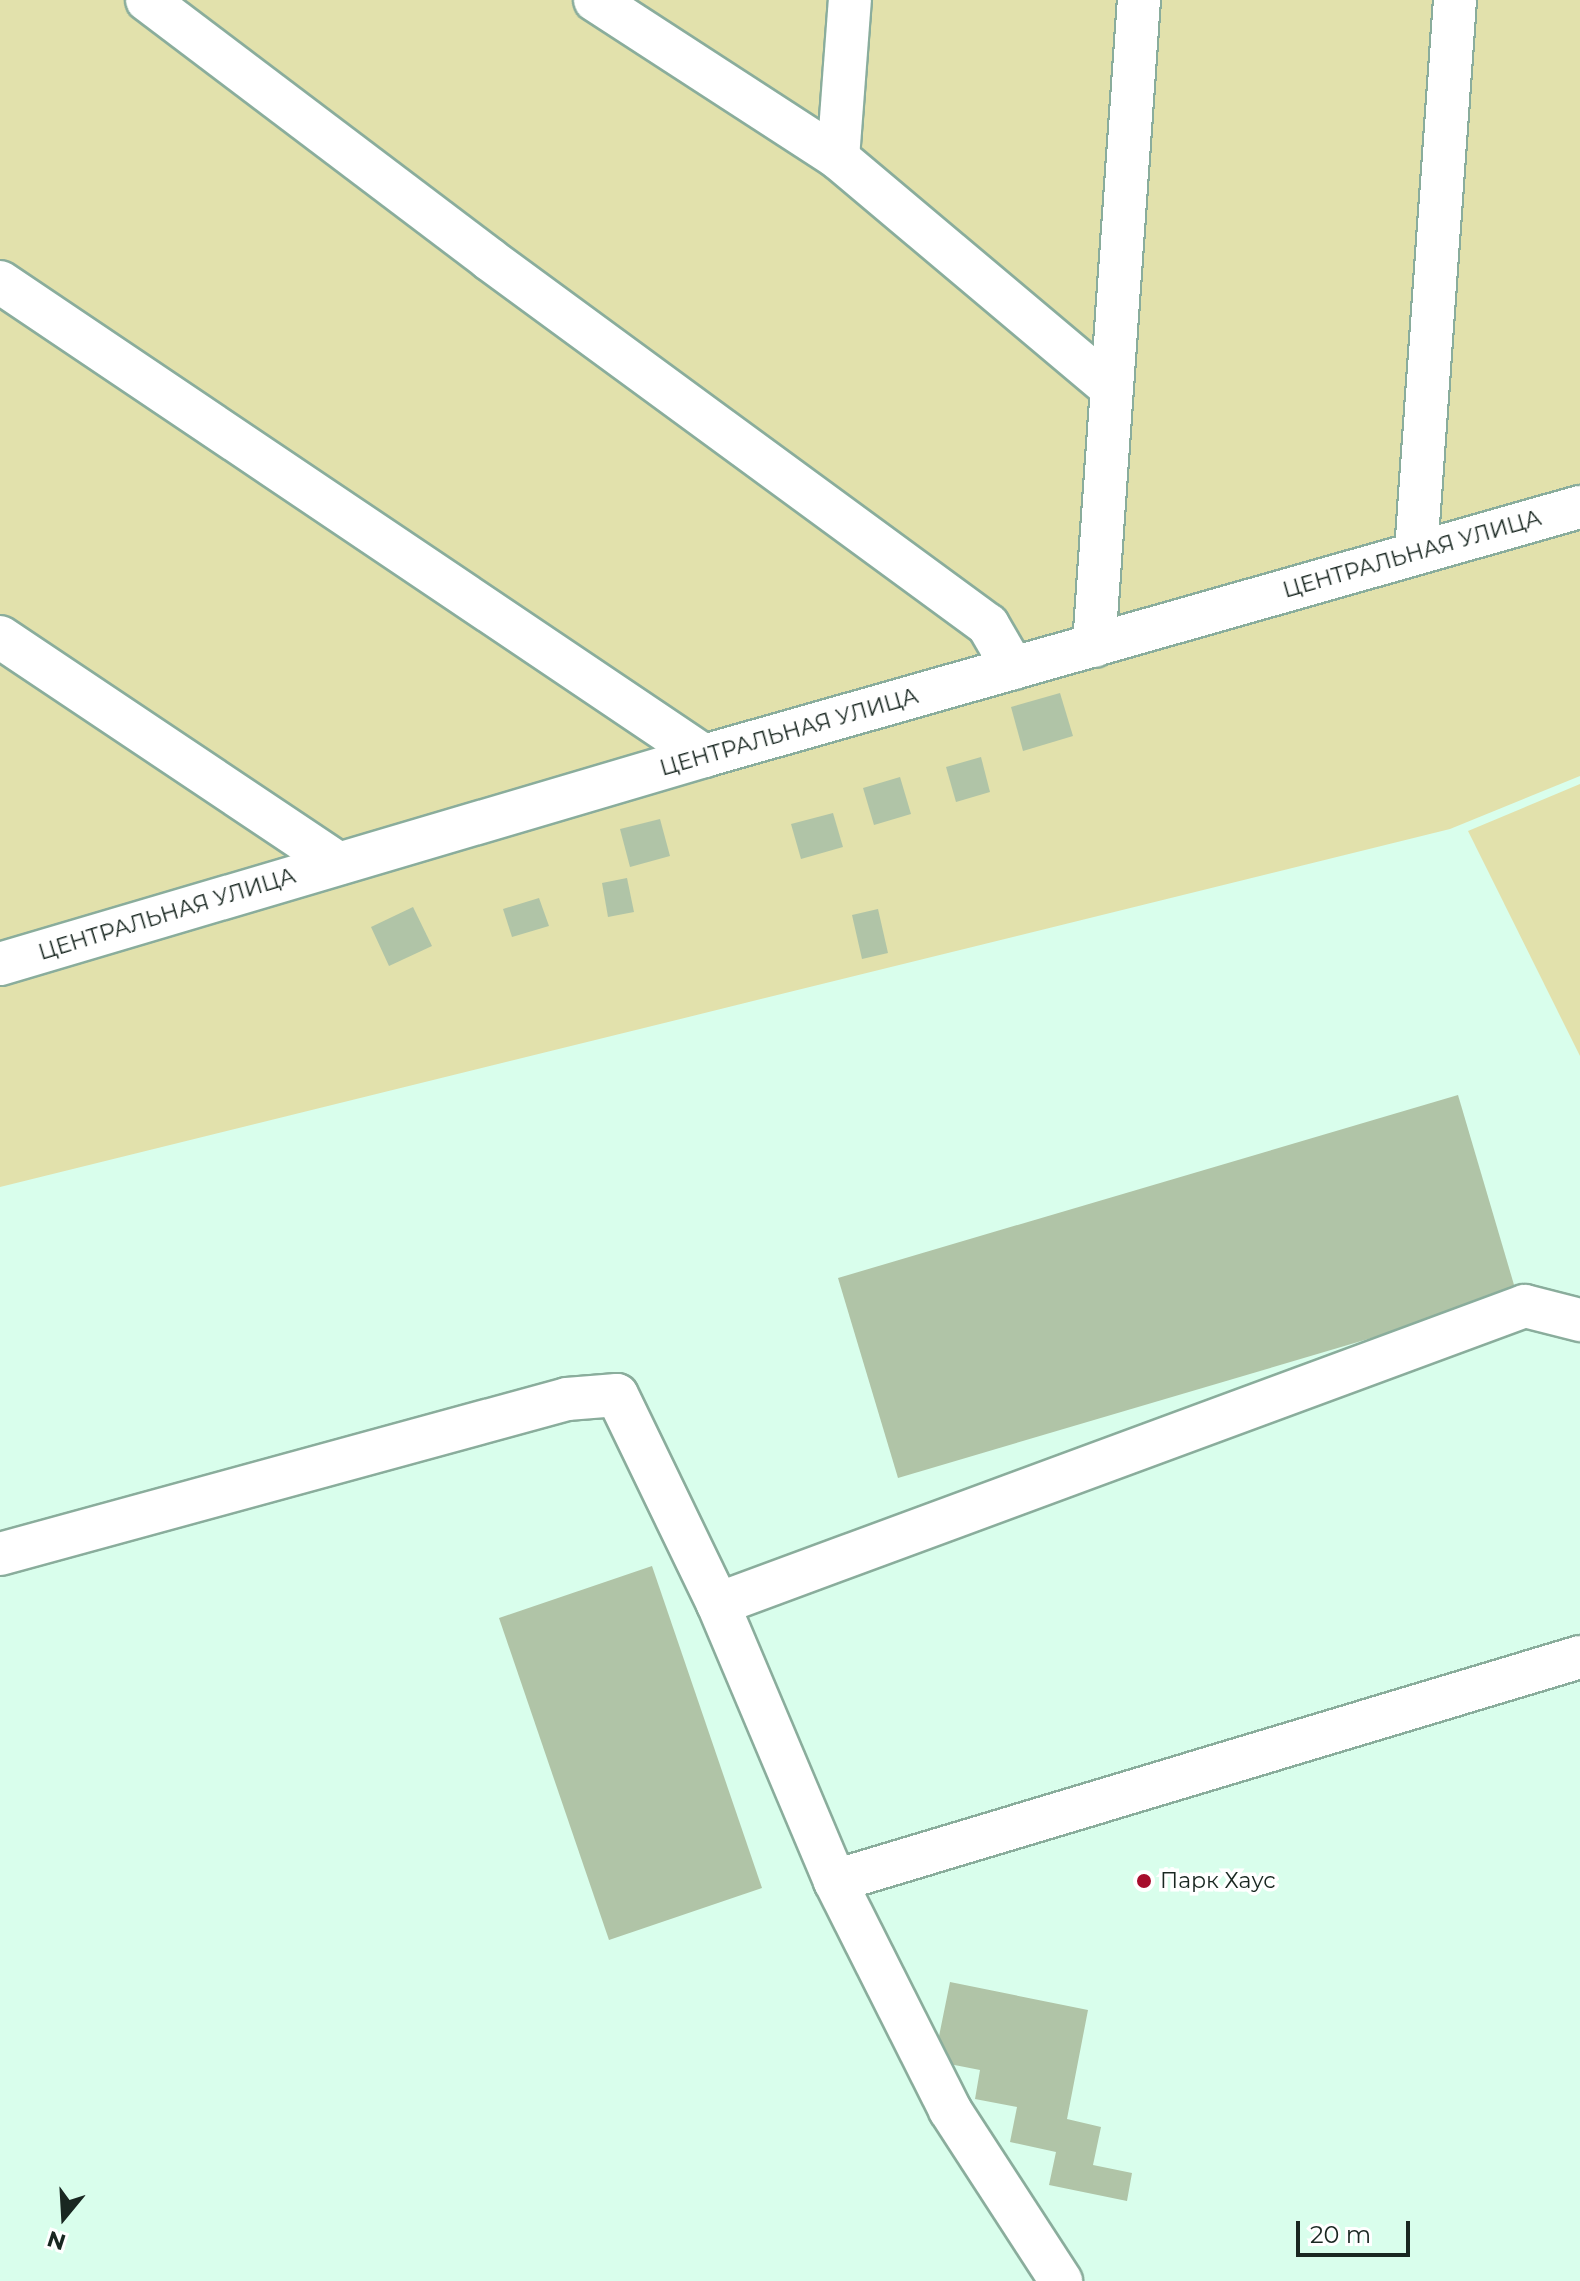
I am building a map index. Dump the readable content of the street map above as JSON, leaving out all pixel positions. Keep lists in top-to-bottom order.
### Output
{
  "streets": {
    "street": ["ЦЕНТРАЛЬНАЯ УЛИЦА"]
  },
  "places": ["Парк Хаус"],
  "scale_bar": "20 m",
  "north": "bottom"
}
